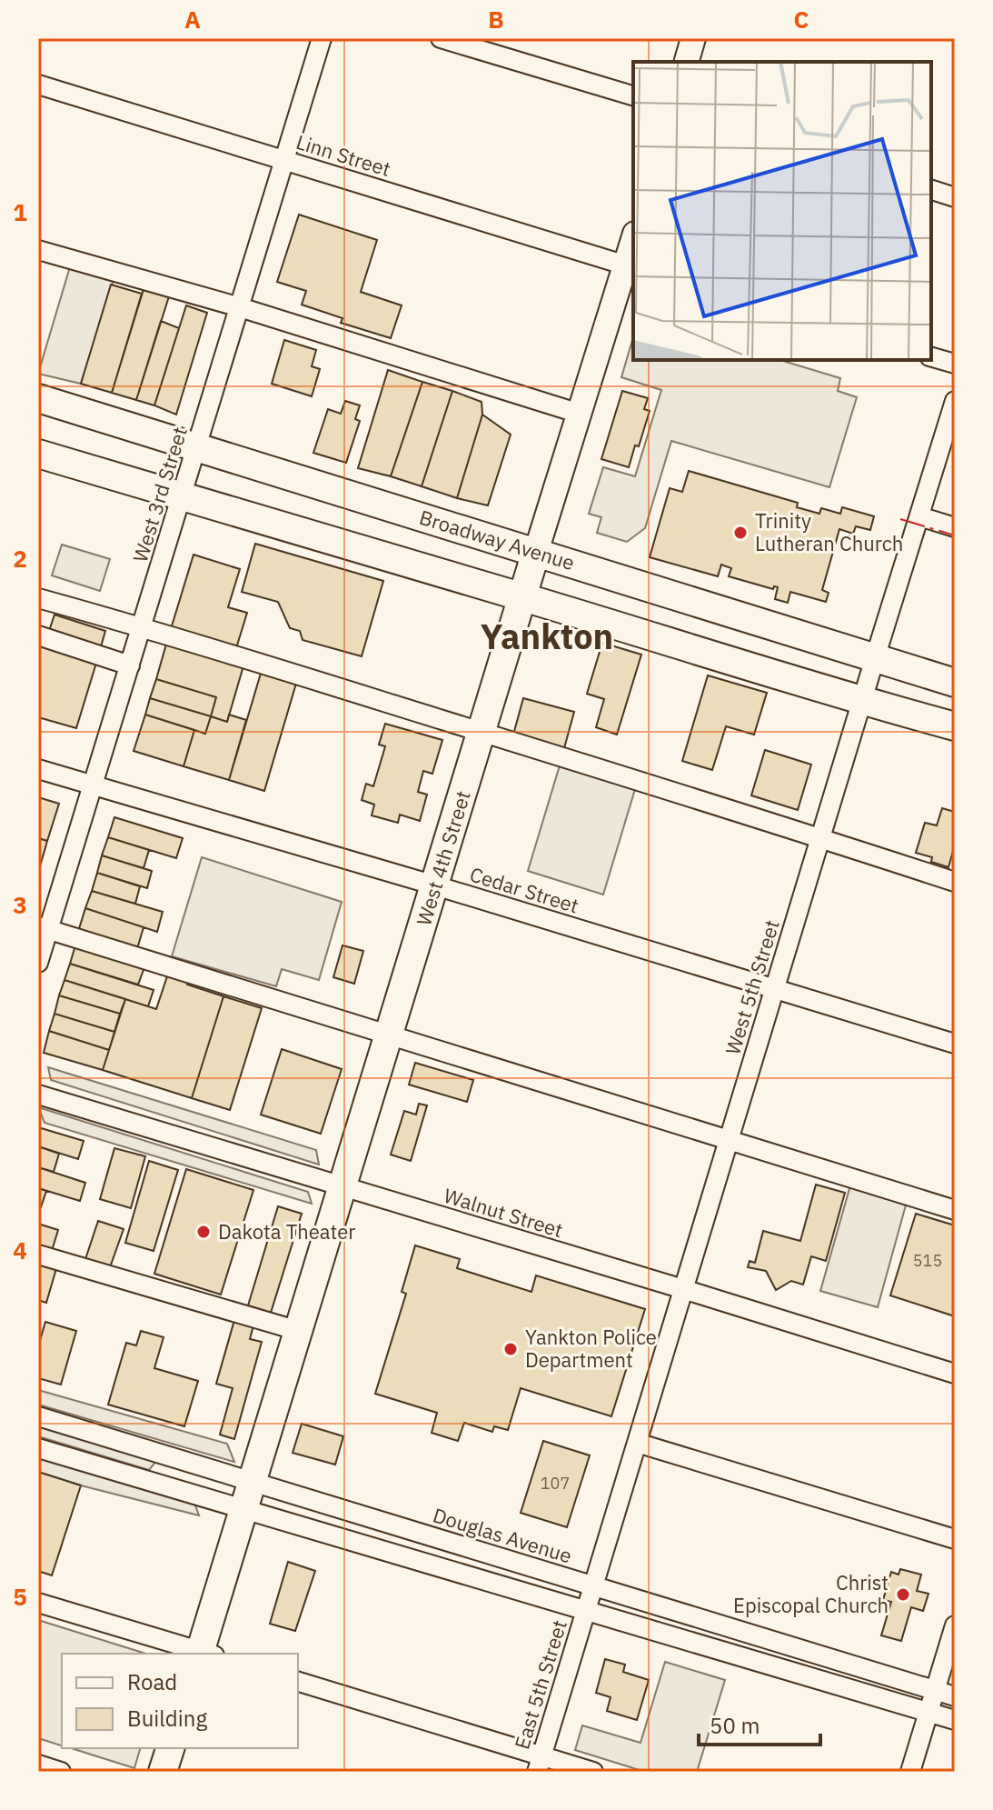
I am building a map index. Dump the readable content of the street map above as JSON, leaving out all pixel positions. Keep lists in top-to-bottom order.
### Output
{
  "streets": {
    "highway": ["Broadway Avenue", "West 4th Street"],
    "street": [
      "Linn Street",
      "West 3rd Street",
      "Cedar Street",
      "West 5th Street",
      "Walnut Street",
      "Douglas Avenue",
      "East 5th Street"
    ]
  },
  "crossings": [
    ["Linn Street", "West 3rd Street"],
    ["Linn Street", "West 4th Street"],
    ["West 3rd Street", "Broadway Avenue"],
    ["West 3rd Street", "Cedar Street"],
    ["Broadway Avenue", "West 4th Street"],
    ["Broadway Avenue", "West 5th Street"],
    ["West 4th Street", "Cedar Street"],
    ["West 4th Street", "Walnut Street"],
    ["West 4th Street", "Douglas Avenue"],
    ["Cedar Street", "West 5th Street"],
    ["West 5th Street", "Walnut Street"],
    ["West 5th Street", "Douglas Avenue"],
    ["West 5th Street", "East 5th Street"],
    ["Douglas Avenue", "East 5th Street"]
  ],
  "districts": ["Yankton"],
  "places": [
    "Trinity Lutheran Church",
    "Dakota Theater",
    "Yankton Police Department",
    "Christ Episcopal Church"
  ],
  "house_numbers": ["515", "107"],
  "legend": ["Road", "Building"],
  "scale_bar": "50 m",
  "grid": {
    "columns": ["A", "B", "C"],
    "rows": [
      "1",
      "2",
      "3",
      "4",
      "5"
    ]
  }
}
